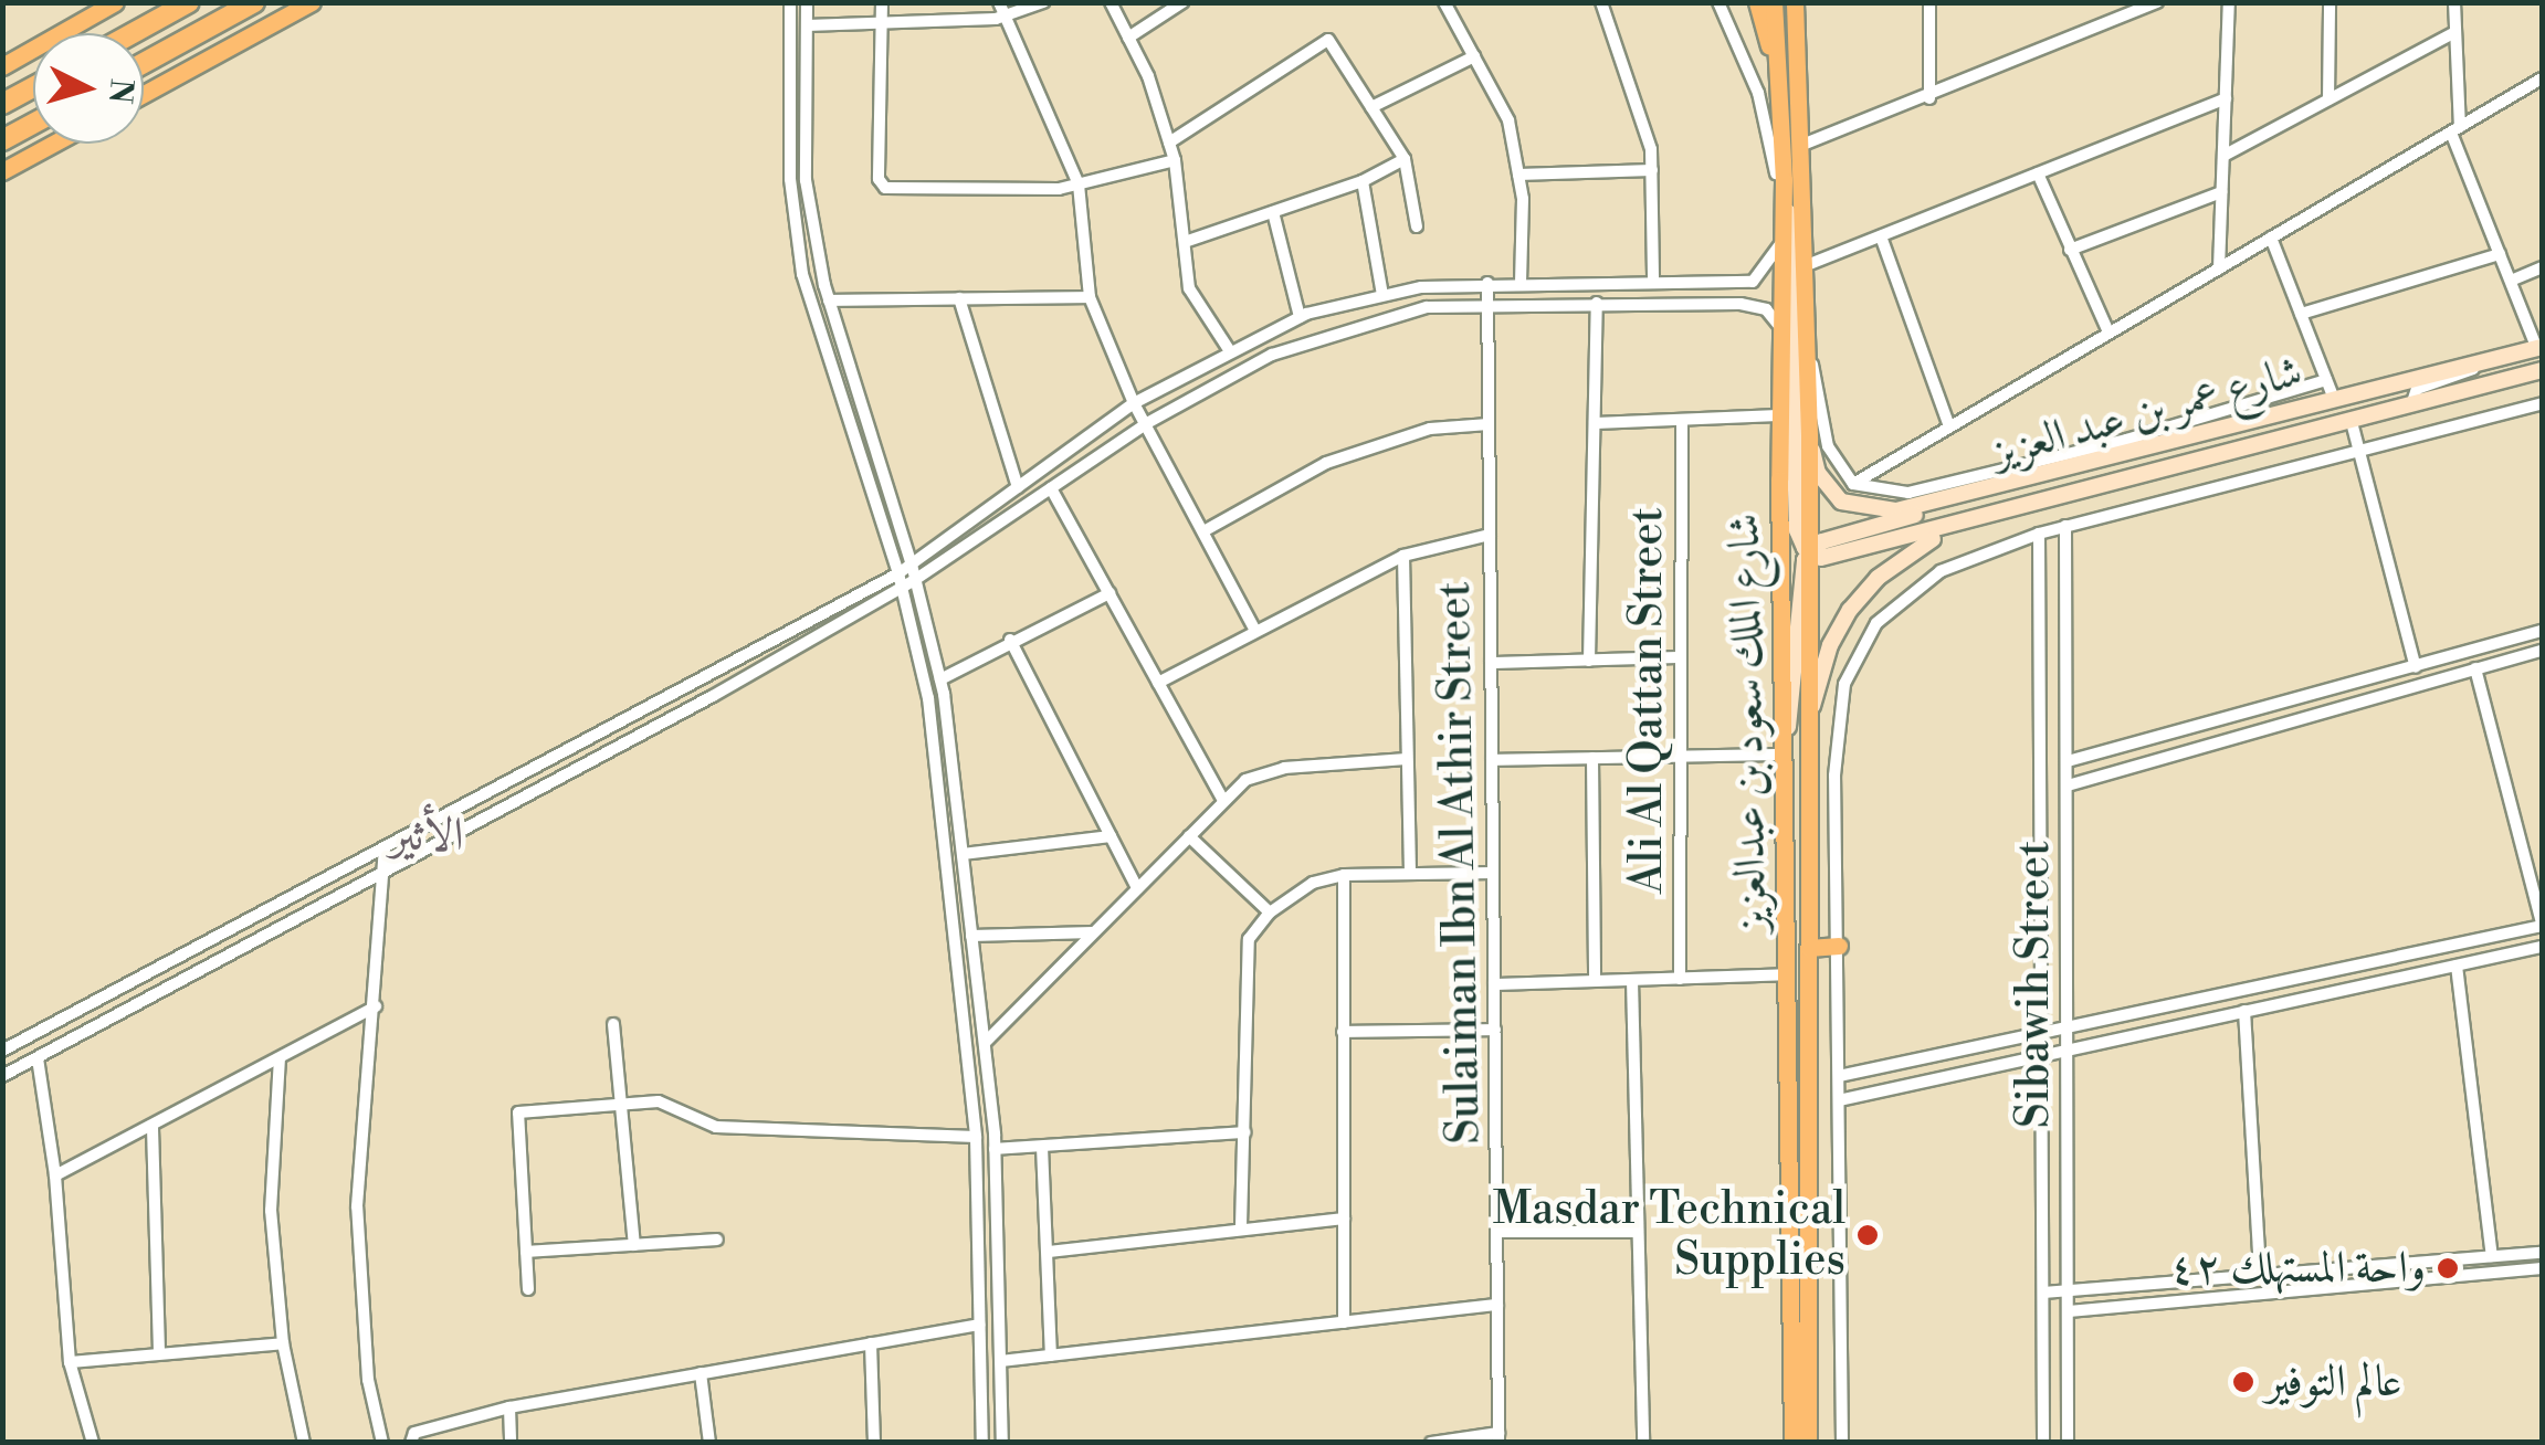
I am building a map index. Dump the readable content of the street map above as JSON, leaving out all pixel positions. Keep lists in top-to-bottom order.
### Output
{
  "streets": {
    "main road": ["شارع عمر بن عبد العزيز", "شارع الملك سعود بن عبدالعزيز"],
    "street": ["Ali Al Qattan Street", "Sulaiman Ibn Al Athir Street", "Sibawih Street"]
  },
  "crossings": [
    ["شارع عمر بن عبد العزيز", "شارع الملك سعود بن عبدالعزيز"]
  ],
  "districts": ["الأثير"],
  "places": ["Masdar Technical Supplies", "واحة المستهلك ٤٢", "عالم التوفير"],
  "north": "right"
}
